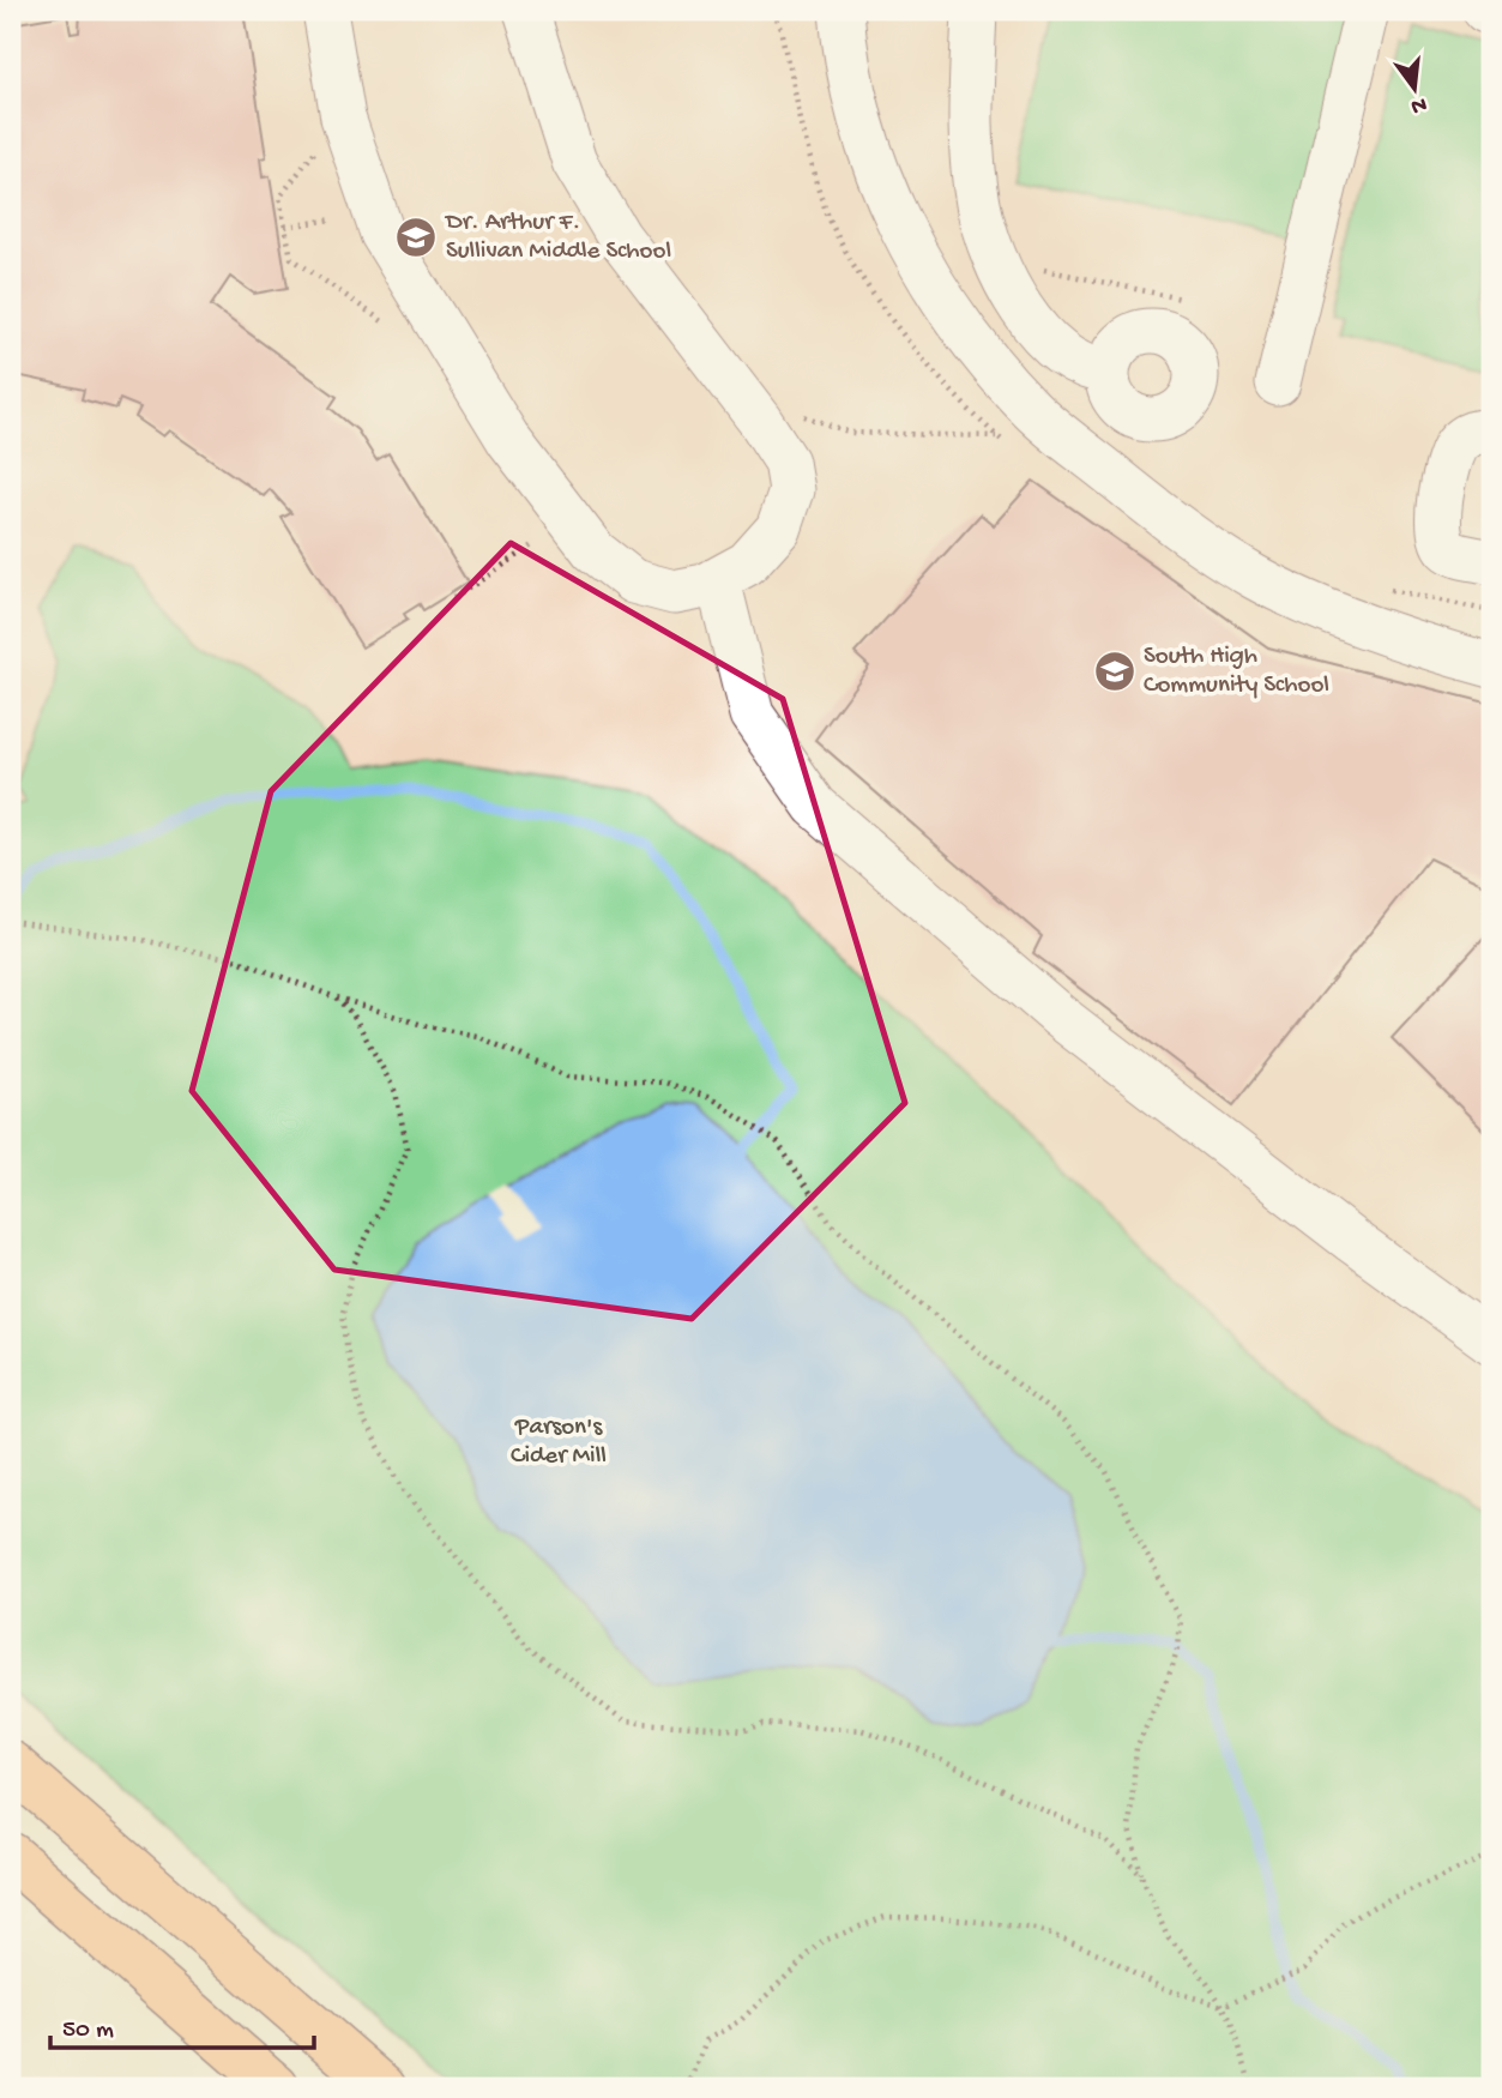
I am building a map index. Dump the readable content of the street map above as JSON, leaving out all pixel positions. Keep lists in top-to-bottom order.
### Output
{
  "parks": ["Parson's Cider Mill"],
  "places": {
    "school or university": ["Dr. Arthur F. Sullivan Middle School", "South High Community School"]
  },
  "scale_bar": "50 m",
  "north": "bottom"
}
